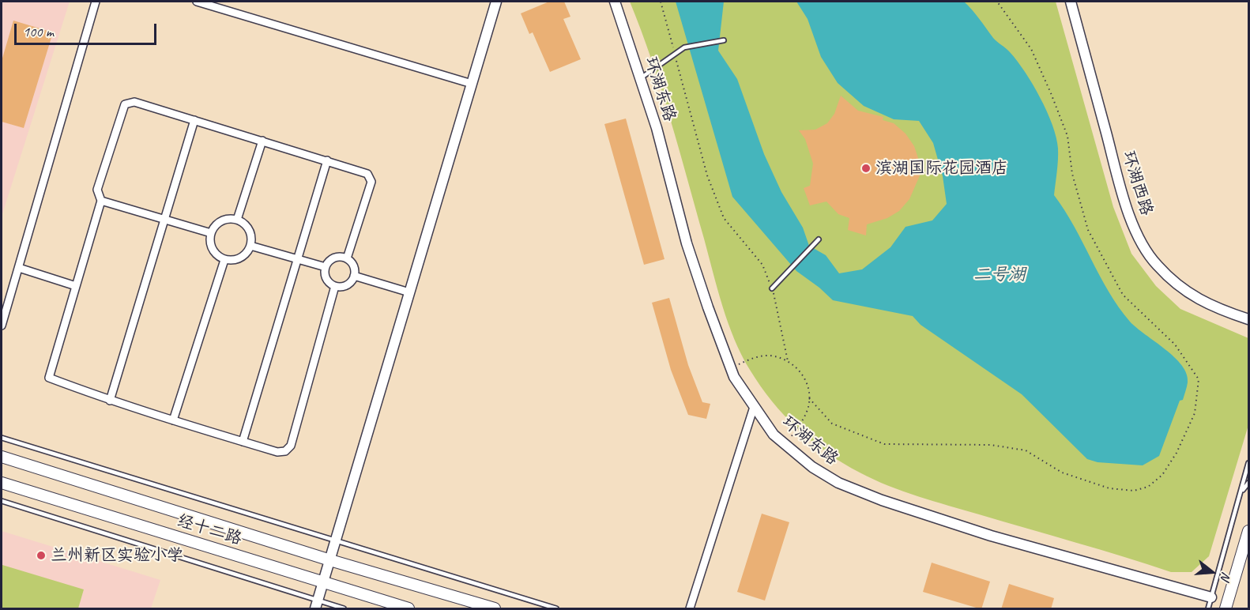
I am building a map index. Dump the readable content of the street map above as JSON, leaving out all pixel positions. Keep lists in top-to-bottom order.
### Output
{
  "streets": {
    "main road": ["经十二路"],
    "street": ["环湖东路", "环湖西路"]
  },
  "water": ["二号湖"],
  "places": ["滨湖国际花园酒店", "兰州新区实验小学"],
  "scale_bar": "100 m",
  "north": "right"
}
